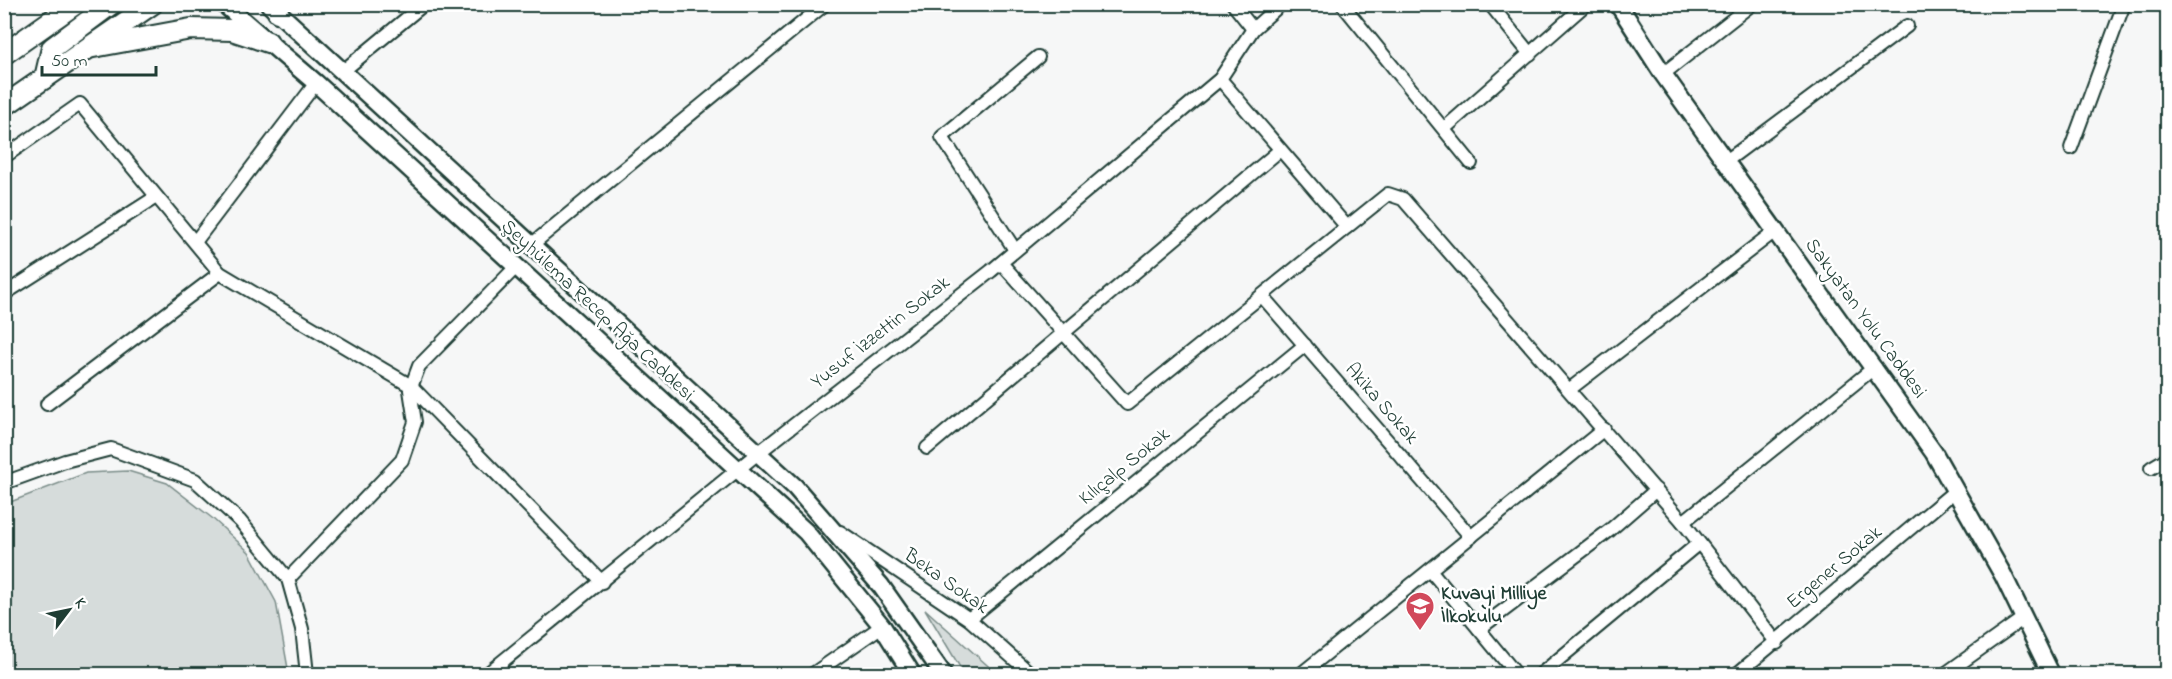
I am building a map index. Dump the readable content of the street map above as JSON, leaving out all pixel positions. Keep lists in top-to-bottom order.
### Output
{
  "streets": {
    "street": [
      "Şeyhülema Recep Ağa Caddesi",
      "Sakyatan Yolu Caddesi",
      "Yusuf İzzettin Sokak",
      "Akika Sokak",
      "Kılıçalp Sokak",
      "Ergener Sokak",
      "Beka Sokak"
    ]
  },
  "crossings": [
    ["Şeyhülema Recep Ağa Caddesi", "Yusuf İzzettin Sokak"],
    ["Şeyhülema Recep Ağa Caddesi", "Beka Sokak"],
    ["Sakyatan Yolu Caddesi", "Ergener Sokak"],
    ["Akika Sokak", "Kılıçalp Sokak"],
    ["Kılıçalp Sokak", "Beka Sokak"]
  ],
  "places": {
    "school or university": ["Kuvayi Milliye İlkokulu"]
  },
  "scale_bar": "50 m",
  "north": "top right"
}
